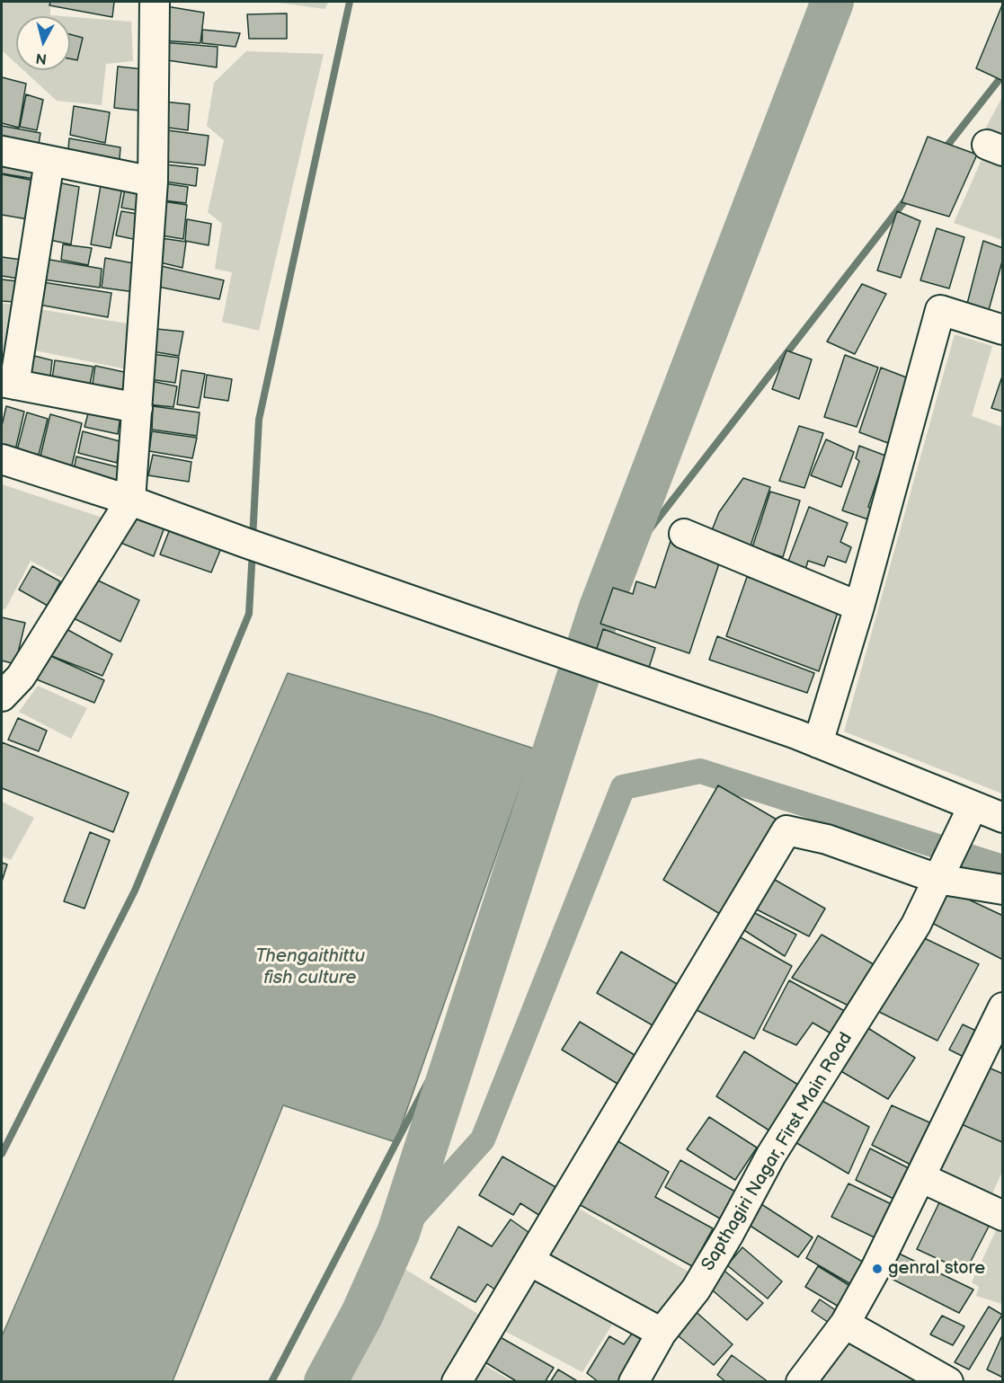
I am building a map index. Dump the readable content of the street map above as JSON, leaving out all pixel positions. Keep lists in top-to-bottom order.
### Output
{
  "streets": {
    "street": ["Sapthagiri Nagar, First Main Road"]
  },
  "water": ["Thengaithittu fish culture"],
  "places": ["genral store"],
  "north": "bottom"
}
